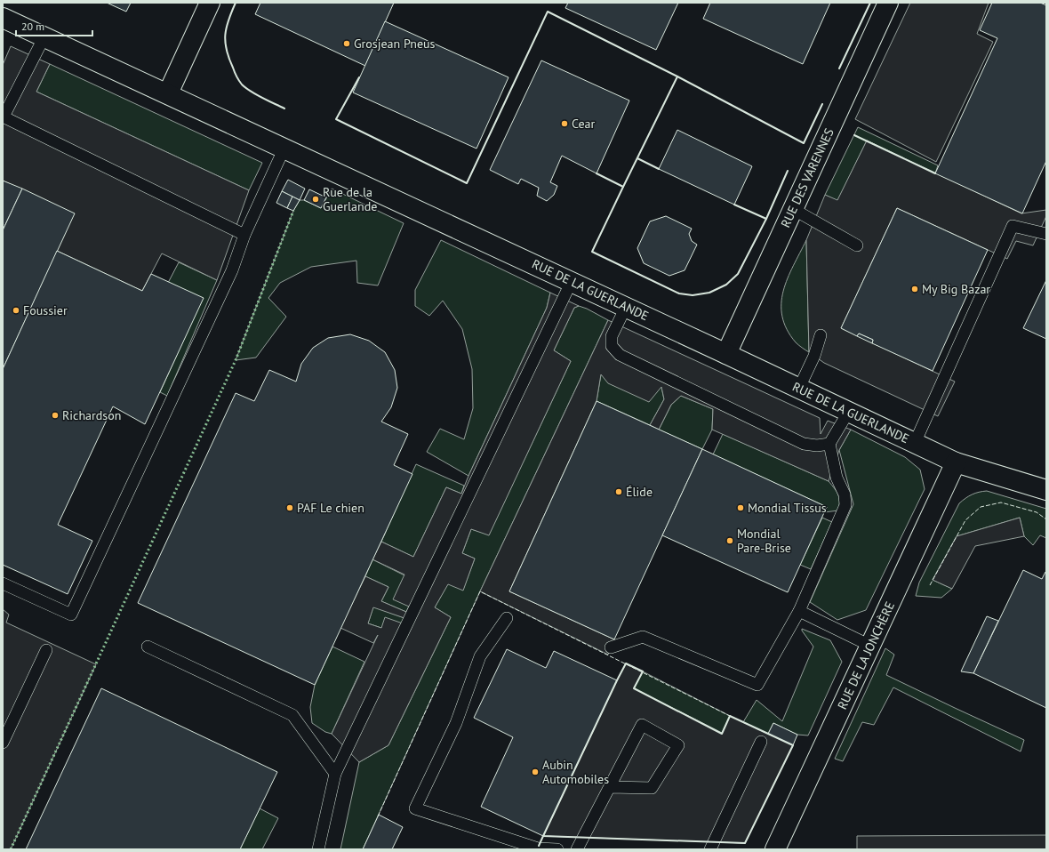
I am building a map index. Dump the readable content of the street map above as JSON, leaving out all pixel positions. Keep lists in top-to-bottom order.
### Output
{
  "streets": {
    "street": ["RUE DES VARENNES", "RUE DE LA GUERLANDE", "RUE DE LA JONCHÈRE"]
  },
  "crossings": [
    ["RUE DES VARENNES", "RUE DE LA GUERLANDE"],
    ["RUE DE LA GUERLANDE", "RUE DE LA JONCHÈRE"]
  ],
  "places": [
    "Grosjean Pneus",
    "Cear",
    "Rue de la Guerlande",
    "My Big Bazar",
    "Foussier",
    "Richardson",
    "Élide",
    "PAF Le chien",
    "Mondial Tissus",
    "Mondial Pare-Brise",
    "Aubin Automobiles"
  ],
  "scale_bar": "20 m"
}
